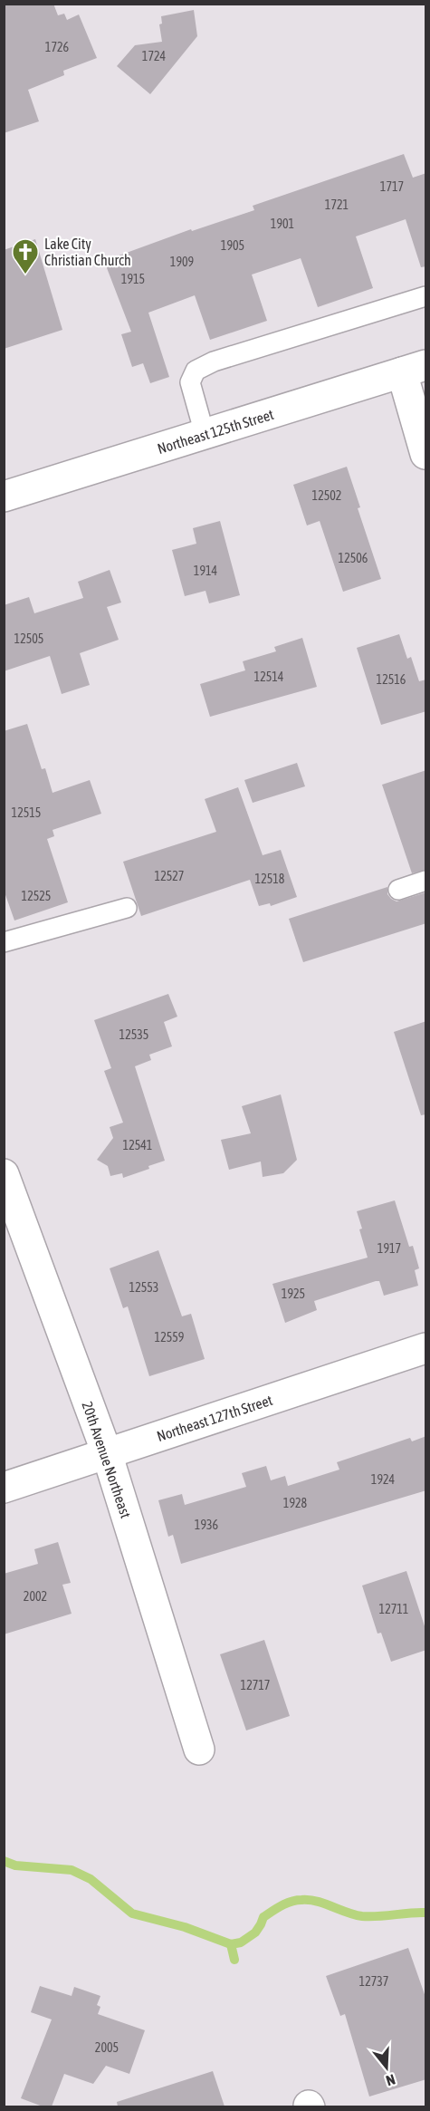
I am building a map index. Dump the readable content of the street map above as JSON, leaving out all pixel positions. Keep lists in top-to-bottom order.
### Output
{
  "streets": {
    "street": ["Northeast 125th Street", "Northeast 127th Street", "20th Avenue Northeast"]
  },
  "crossings": [
    ["Northeast 127th Street", "20th Avenue Northeast"]
  ],
  "places": {
    "church": ["Lake City Christian Church"]
  },
  "house_numbers": [
    "1726",
    "1724",
    "1717",
    "1721",
    "1901",
    "1905",
    "1909",
    "1915",
    "12502",
    "12506",
    "1914",
    "12505",
    "12514",
    "12516",
    "12515",
    "12527",
    "12518",
    "12525",
    "12535",
    "12541",
    "1917",
    "12553",
    "1925",
    "12559",
    "1924",
    "1928",
    "1936",
    "2002",
    "12711",
    "12717",
    "12737",
    "2005"
  ],
  "north": "bottom"
}
